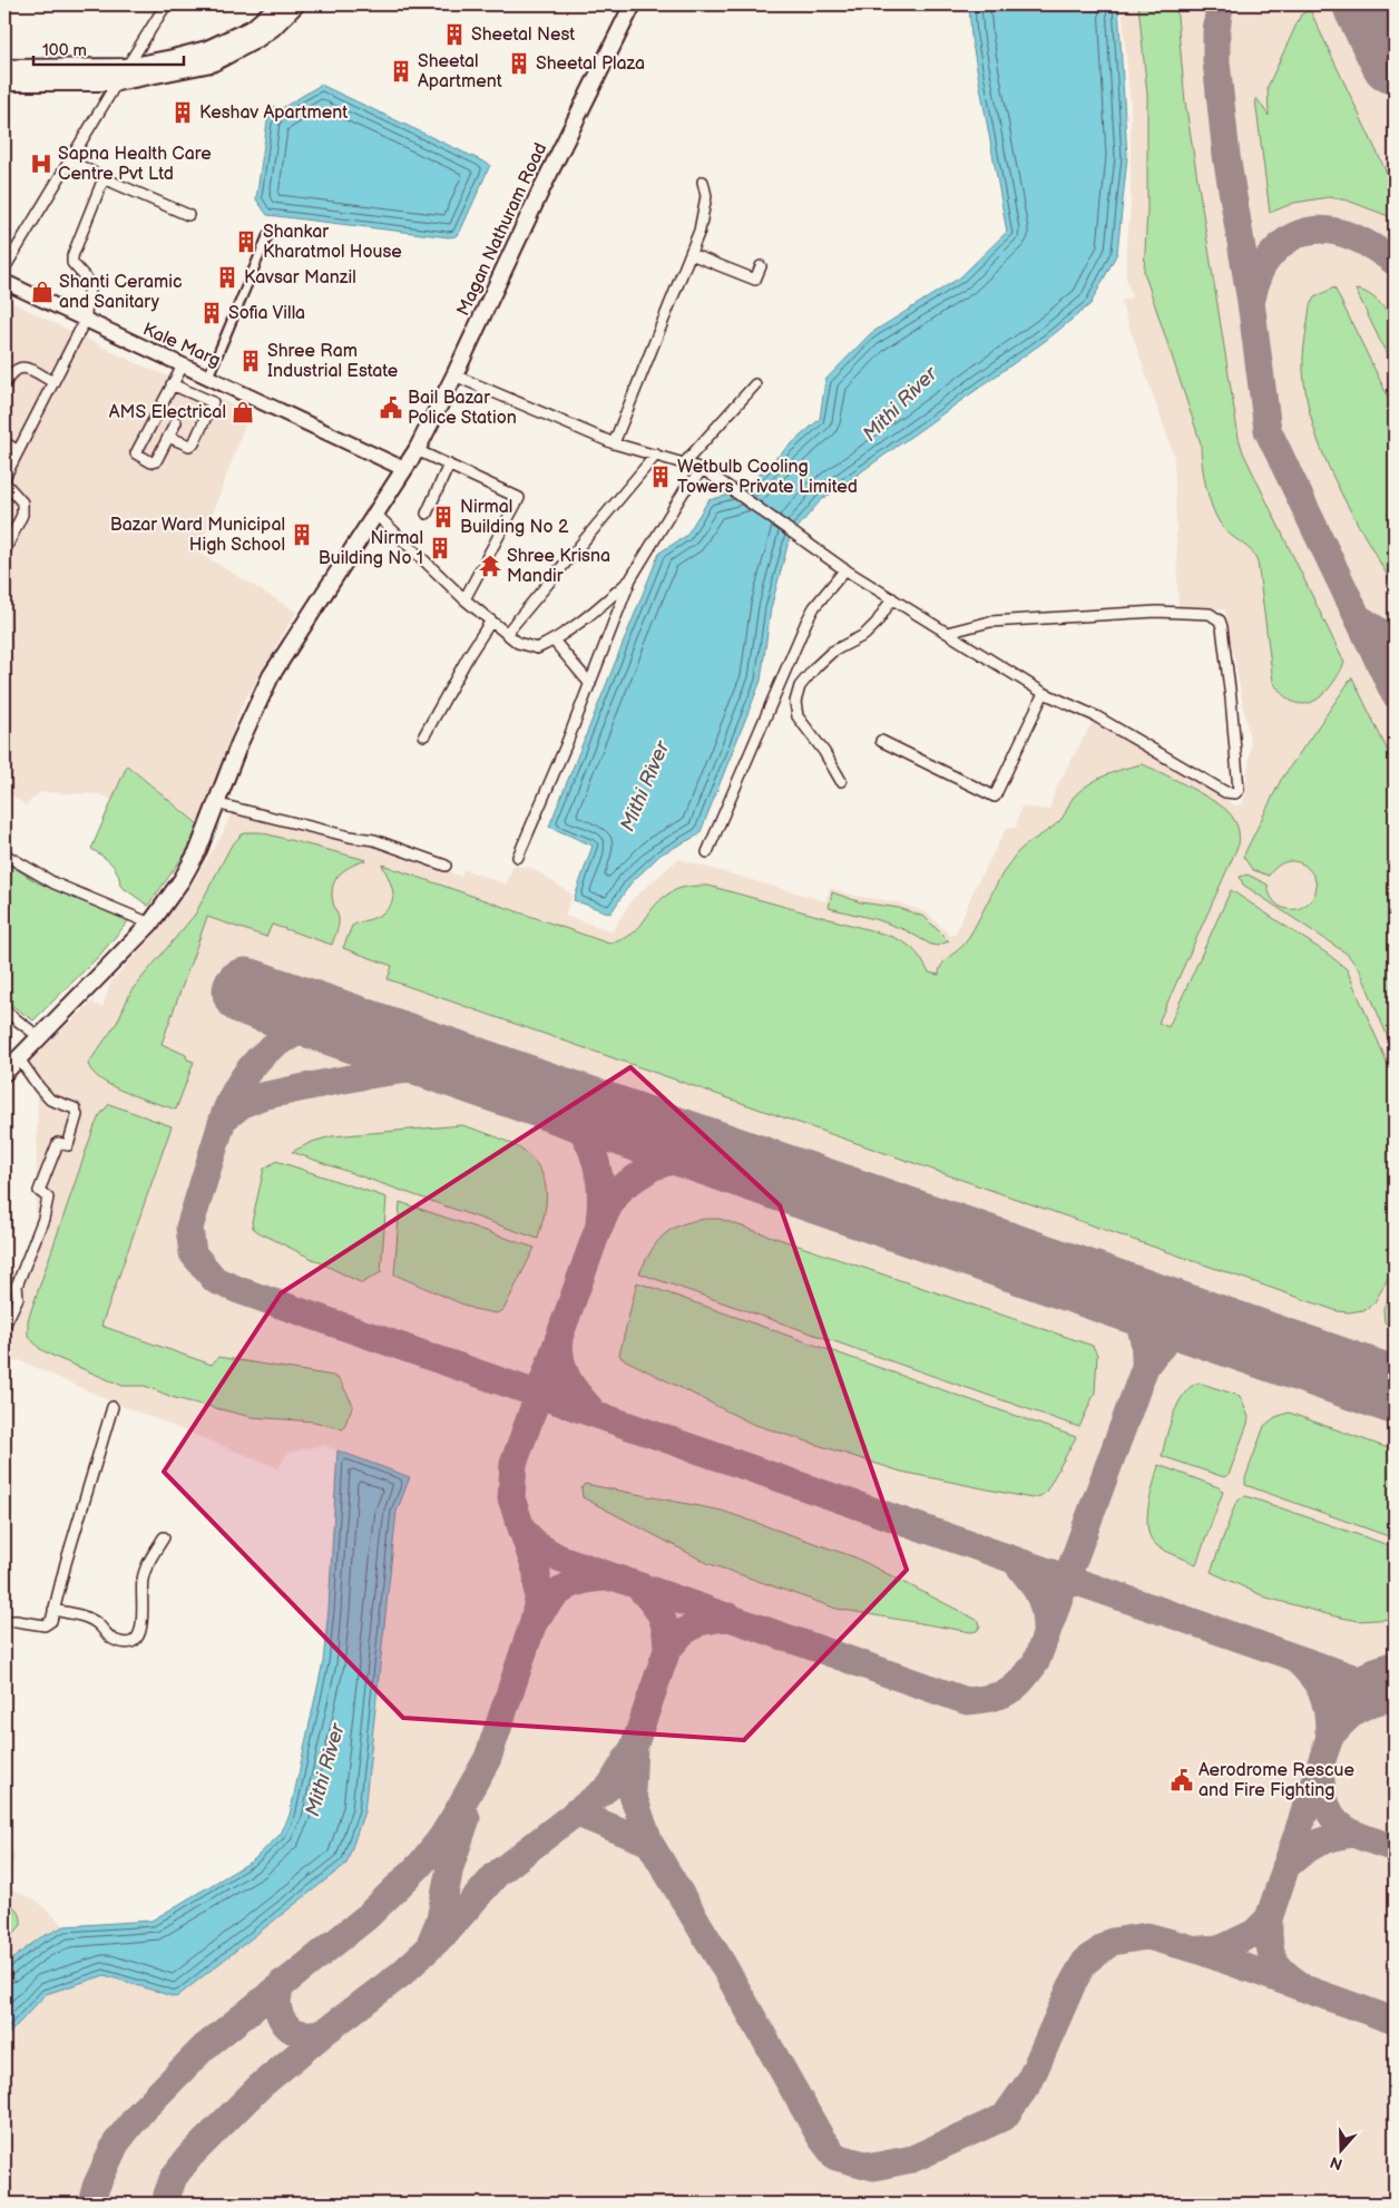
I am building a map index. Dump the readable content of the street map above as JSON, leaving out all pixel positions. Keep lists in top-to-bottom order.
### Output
{
  "streets": {
    "main road": ["Magan Nathuram Road", "Kale Marg"]
  },
  "crossings": [
    ["Magan Nathuram Road", "Kale Marg"]
  ],
  "water": ["Mithi River"],
  "places": {
    "building": [
      "Sheetal Nest",
      "Sheetal Plaza",
      "Sheetal Apartment",
      "Keshav Apartment",
      "Shankar Kharatmol House",
      "Kavsar Manzil",
      "Sofia Villa",
      "Shree Ram Industrial Estate",
      "Wetbulb Cooling Towers Private Limited",
      "Nirmal Building No 2",
      "Bazar Ward Municipal High School",
      "Nirmal Building No 1"
    ],
    "hospital": ["Sapna Health Care Centre Pvt Ltd"],
    "shop": ["Shanti Ceramic and Sanitary", "AMS Electrical"],
    "public building": ["Bail Bazar Police Station", "Aerodrome Rescue and Fire Fighting"],
    "temple": ["Shree Krisna Mandir"]
  },
  "scale_bar": "100 m",
  "north": "bottom"
}
